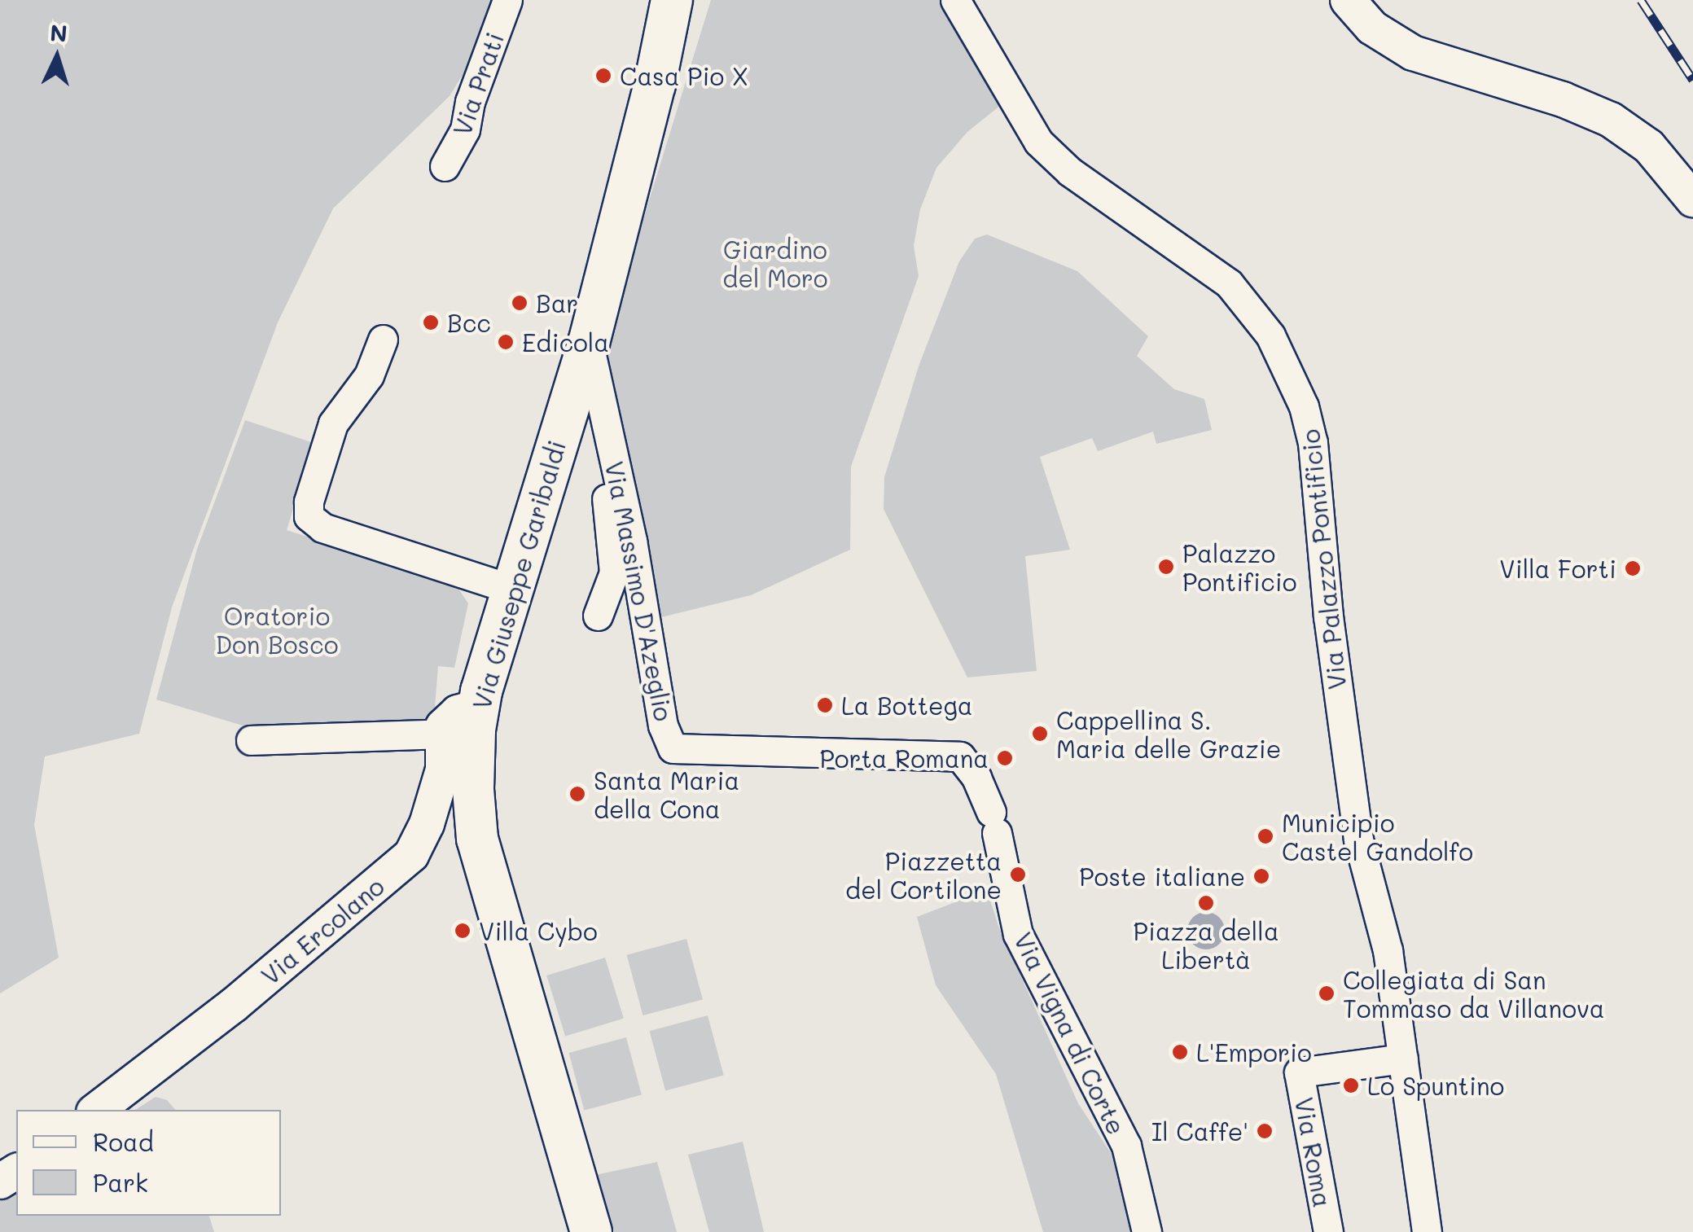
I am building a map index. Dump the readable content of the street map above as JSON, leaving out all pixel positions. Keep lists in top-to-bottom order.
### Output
{
  "streets": {
    "main road": ["Via Giuseppe Garibaldi"],
    "street": [
      "Via Prati",
      "Via Palazzo Pontificio",
      "Via Massimo D'Azeglio",
      "Via Ercolano",
      "Via Vigna di Corte",
      "Via Roma"
    ]
  },
  "crossings": [
    ["Via Palazzo Pontificio", "Via Roma"],
    ["Via Giuseppe Garibaldi", "Via Massimo D'Azeglio"],
    ["Via Massimo D'Azeglio", "Via Vigna di Corte"]
  ],
  "parks": ["Giardino del Moro", "Oratorio Don Bosco"],
  "places": [
    "Casa Pio X",
    "Bar",
    "Bcc",
    "Edicola",
    "Palazzo Pontificio",
    "Villa Forti",
    "La Bottega",
    "Cappellina S. Maria delle Grazie",
    "Porta Romana",
    "Santa Maria della Cona",
    "Municipio Castel Gandolfo",
    "Piazzetta del Cortilone",
    "Poste italiane",
    "Piazza della Libertà",
    "Villa Cybo",
    "Collegiata di San Tommaso da Villanova",
    "L'Emporio",
    "Lo Spuntino",
    "Il Caffe'"
  ],
  "legend": ["Road", "Park"],
  "north": "top"
}
